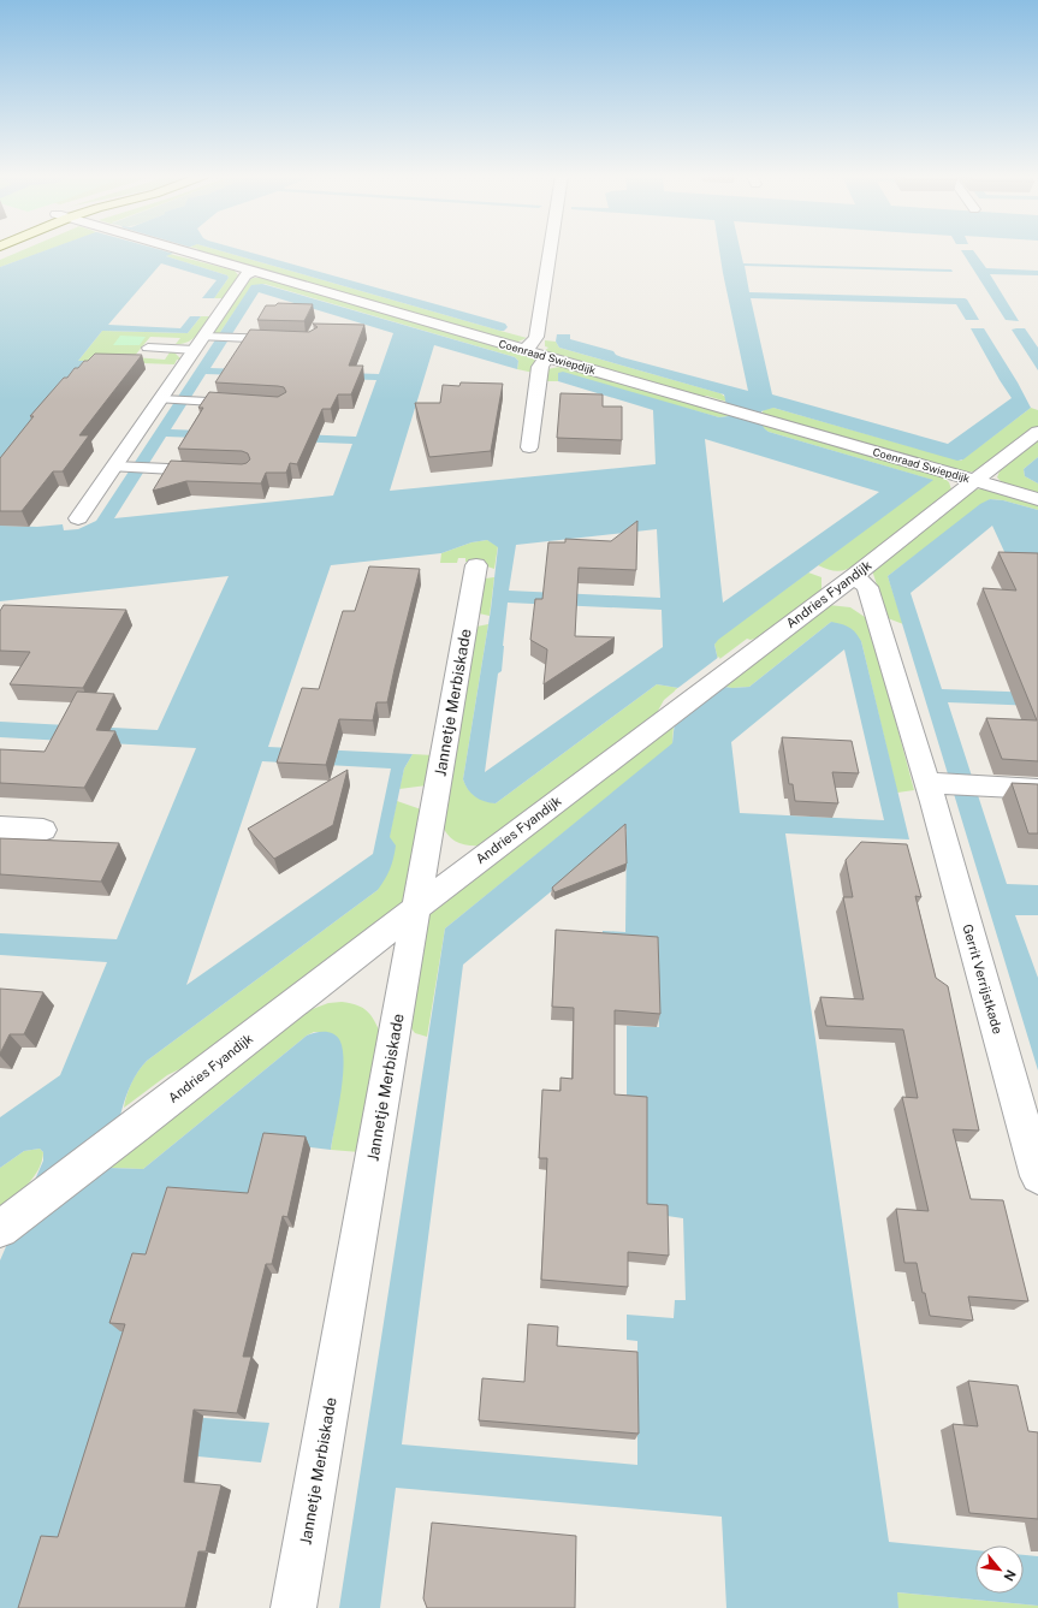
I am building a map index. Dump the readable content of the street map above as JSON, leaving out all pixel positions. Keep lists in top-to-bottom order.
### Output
{
  "streets": {
    "street": [
      "Coenraad Swiepdijk",
      "Andries Fyandijk",
      "Jannetje Merbiskade",
      "Gerrit Verrijstkade"
    ]
  },
  "crossings": [
    ["Coenraad Swiepdijk", "Andries Fyandijk"],
    ["Andries Fyandijk", "Jannetje Merbiskade"],
    ["Andries Fyandijk", "Gerrit Verrijstkade"]
  ],
  "north": "bottom right"
}
